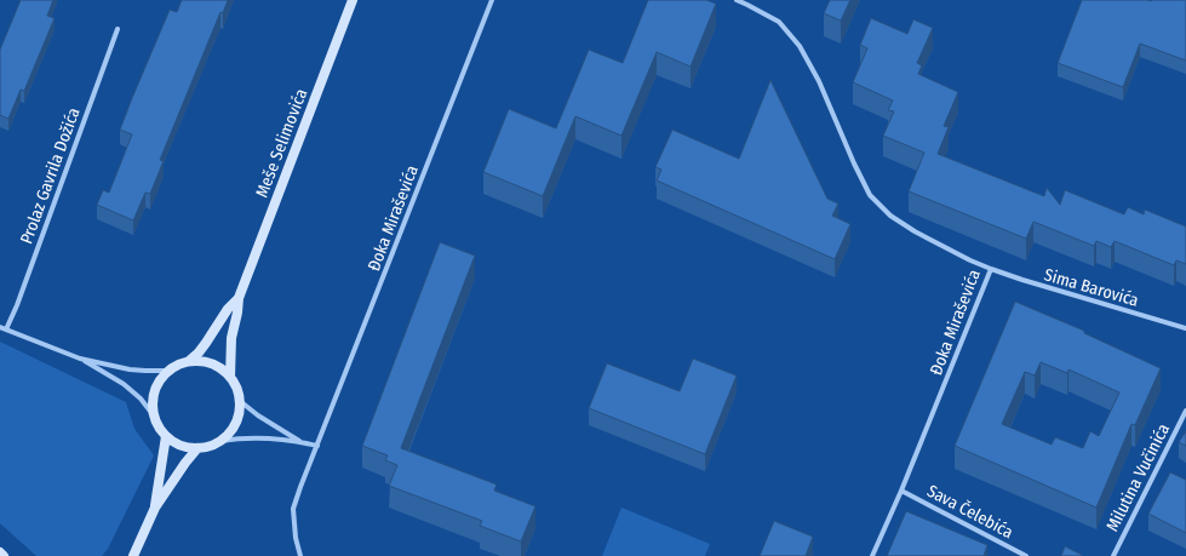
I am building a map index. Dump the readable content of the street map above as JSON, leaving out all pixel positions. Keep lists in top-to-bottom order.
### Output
{
  "streets": {
    "street": [
      "Meše Selimovića",
      "Prolaz Gavrila Dožića",
      "Đoka Miraševića",
      "Sima Barovića",
      "Milutina Vučinića",
      "Sava Čelebića"
    ]
  },
  "crossings": [
    ["Đoka Miraševića", "Sima Barovića"],
    ["Đoka Miraševića", "Sava Čelebića"]
  ]
}
